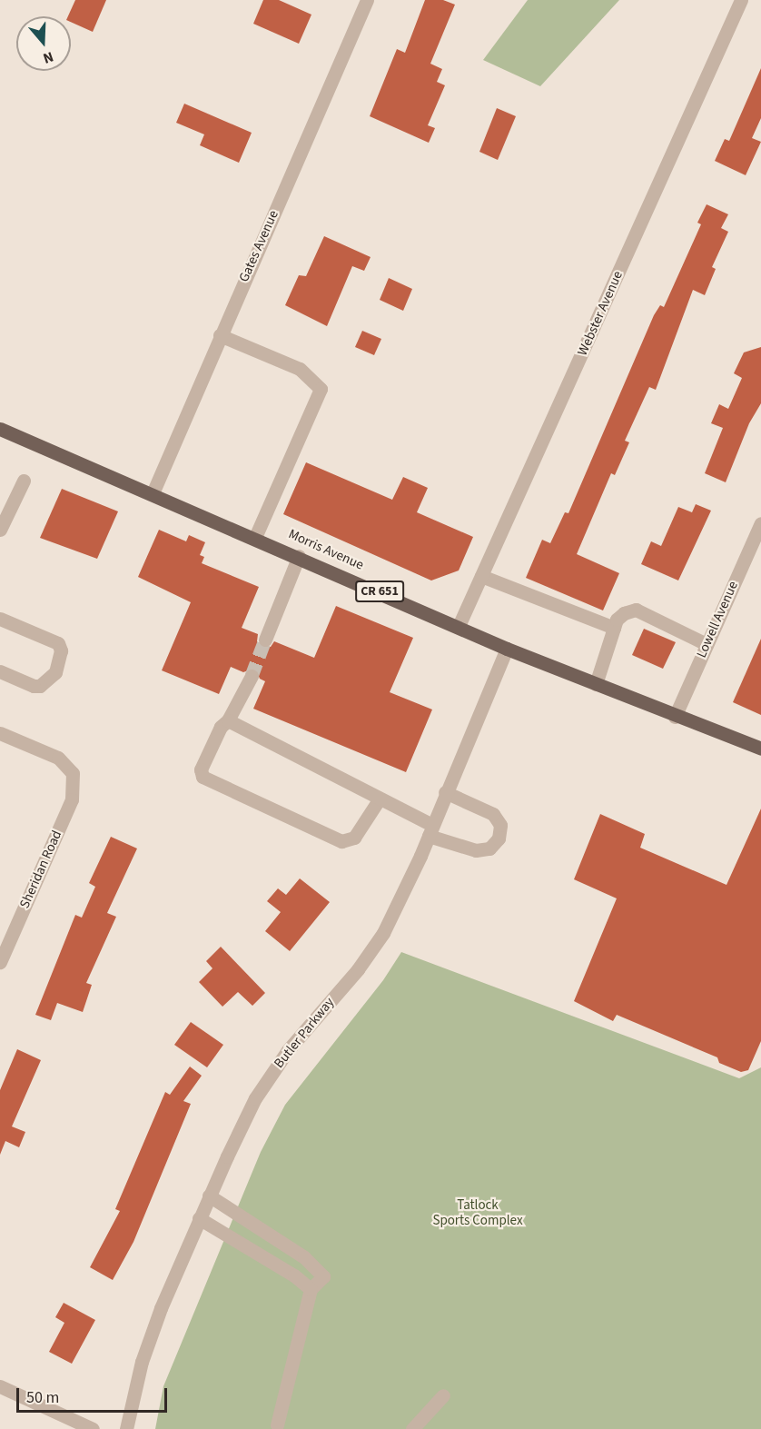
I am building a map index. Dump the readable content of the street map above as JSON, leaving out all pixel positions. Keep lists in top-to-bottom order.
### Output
{
  "streets": {
    "main road": ["Morris Avenue", "CR 651"],
    "street": [
      "Gates Avenue",
      "Webster Avenue",
      "Lowell Avenue",
      "Sheridan Road",
      "Butler Parkway"
    ]
  },
  "crossings": [
    ["Gates Avenue", "Morris Avenue"],
    ["Webster Avenue", "Morris Avenue"],
    ["Morris Avenue", "Lowell Avenue"],
    ["Morris Avenue", "Butler Parkway"]
  ],
  "parks": ["Tatlock Sports Complex"],
  "scale_bar": "50 m",
  "north": "bottom"
}
